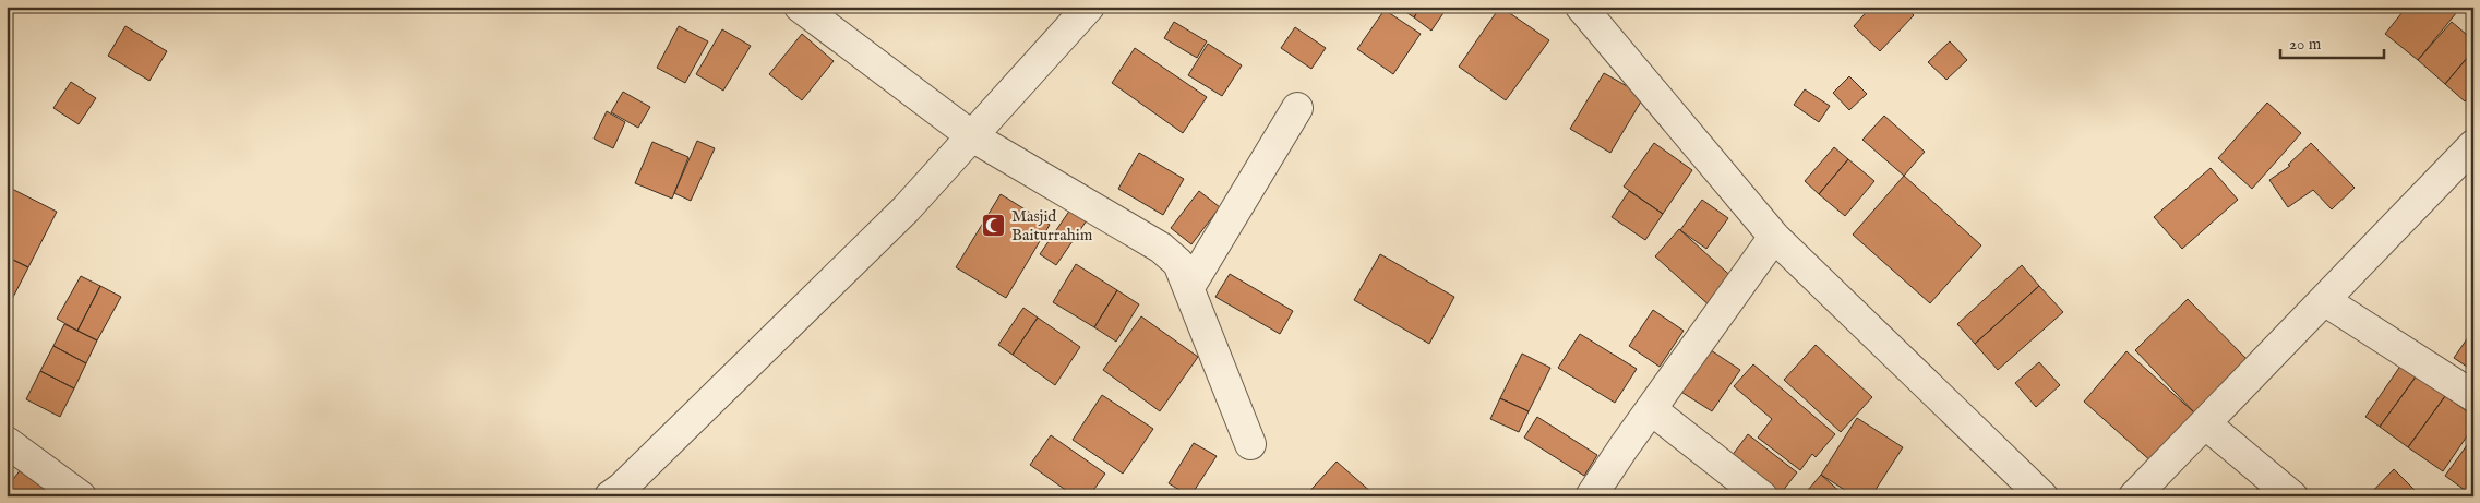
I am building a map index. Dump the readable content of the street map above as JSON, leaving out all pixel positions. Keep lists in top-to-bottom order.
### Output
{
  "places": {
    "mosque": ["Masjid Baiturrahim"]
  },
  "scale_bar": "20 m"
}
